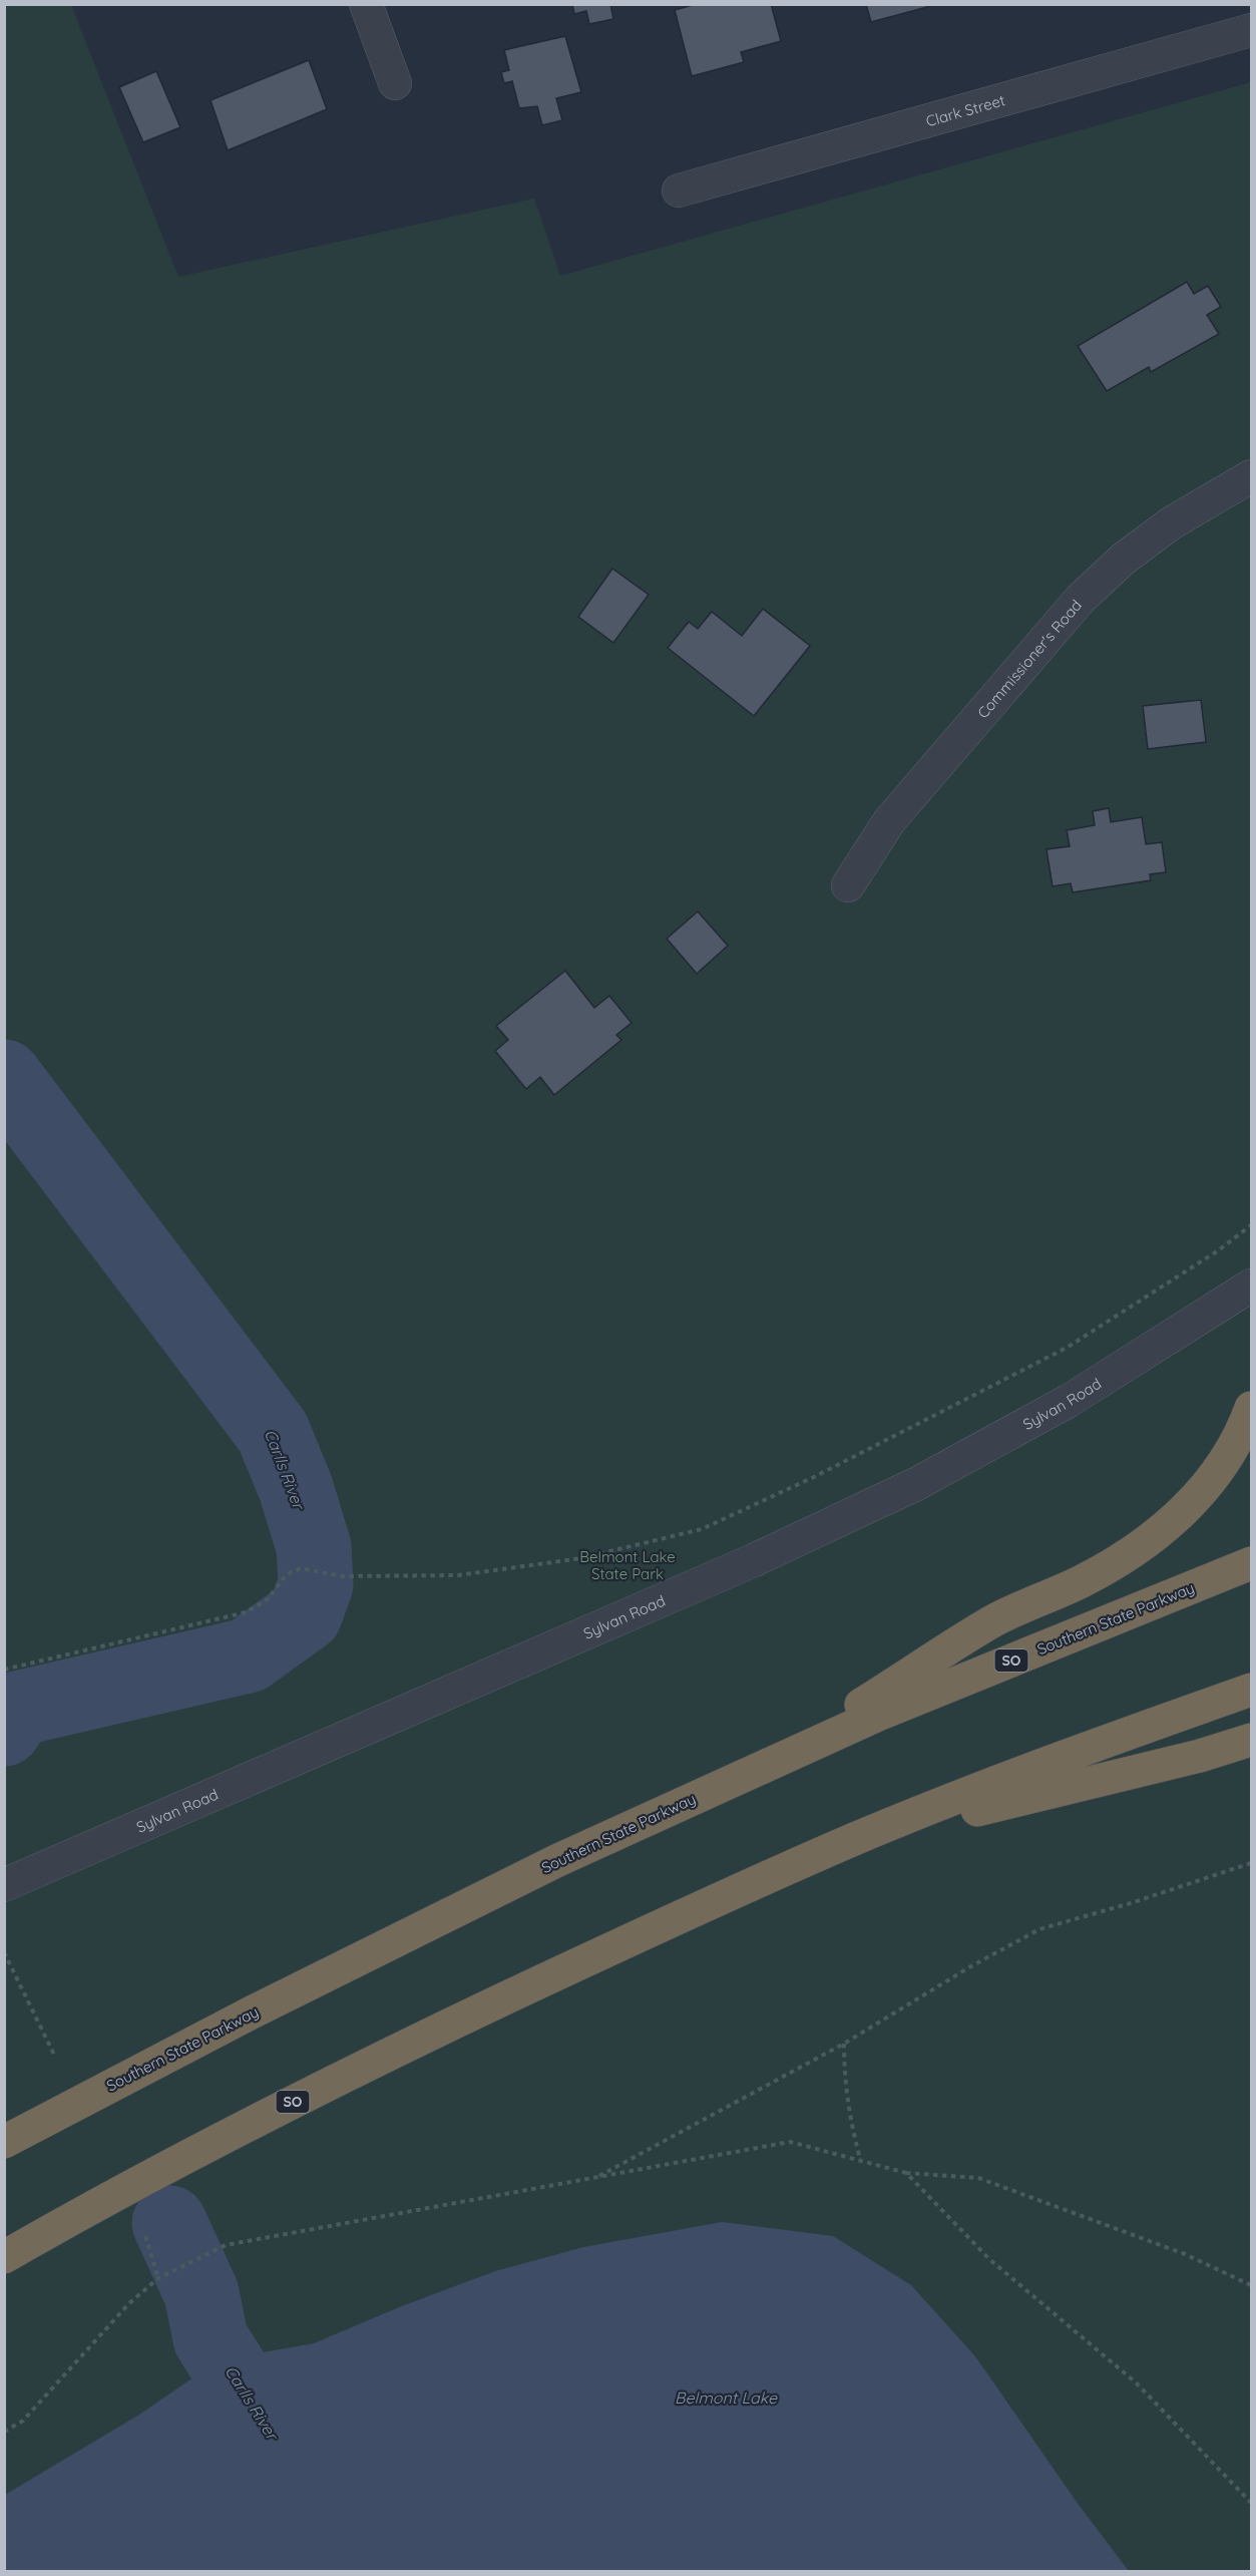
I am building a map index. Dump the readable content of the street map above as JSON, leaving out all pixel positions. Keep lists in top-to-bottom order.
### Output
{
  "streets": {
    "highway": ["Southern State Parkway", "SO"],
    "street": ["Clark Street", "Commissioner's Road", "Sylvan Road"]
  },
  "water": ["Carlls River", "Belmont Lake"],
  "parks": ["Belmont Lake State Park"]
}
